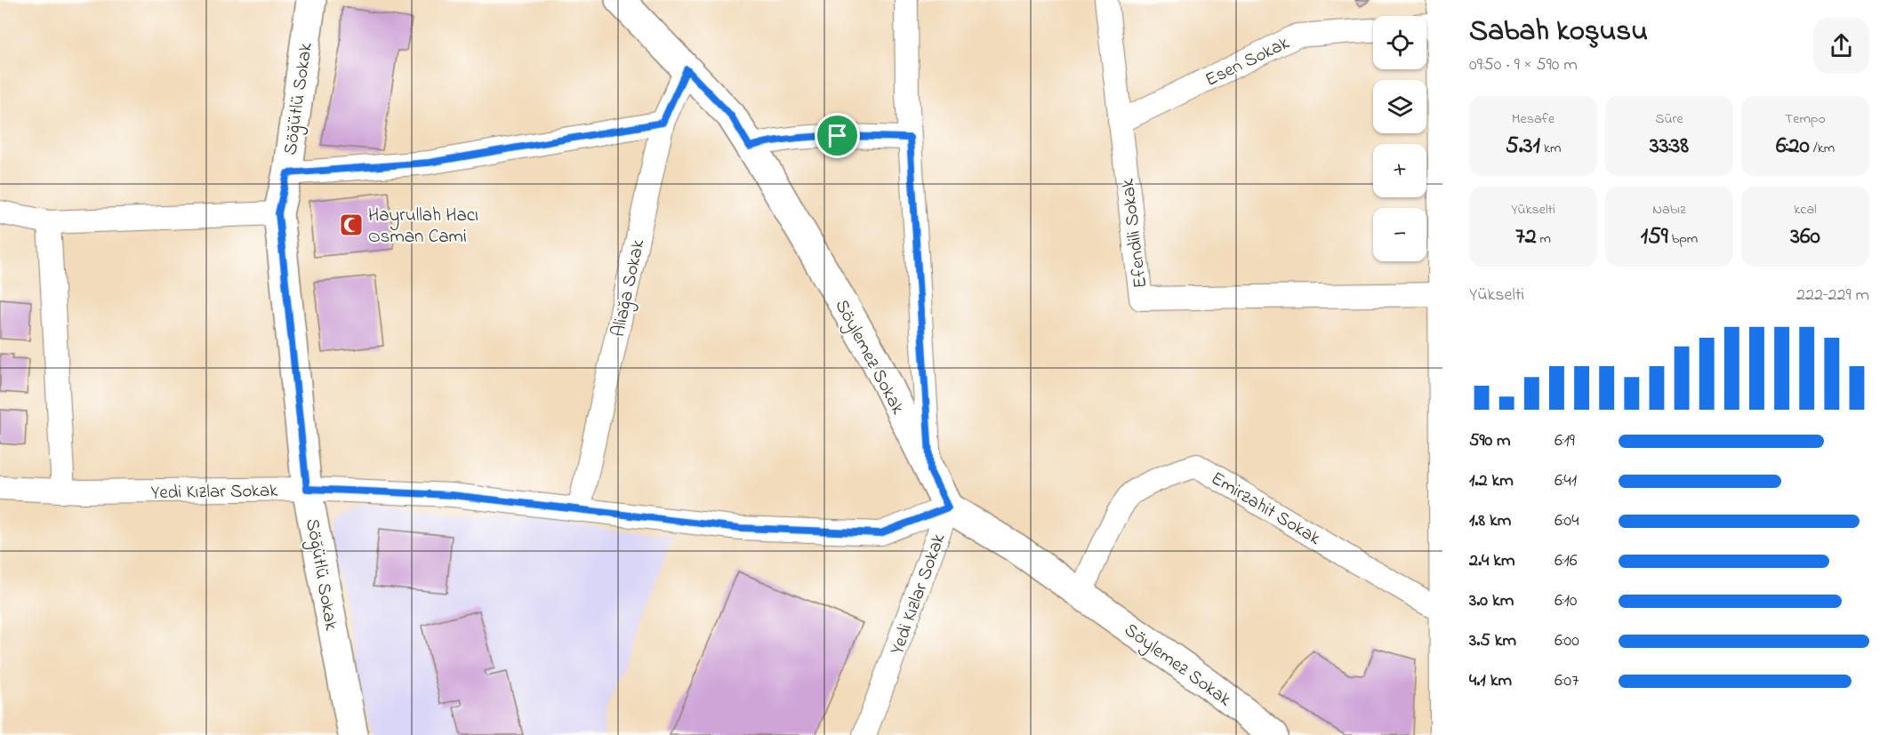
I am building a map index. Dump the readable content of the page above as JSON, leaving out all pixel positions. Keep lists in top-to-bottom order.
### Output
{
  "streets": {
    "street": [
      "Esen Sokak",
      "Söğütlü Sokak",
      "Efendili Sokak",
      "Aliağa Sokak",
      "Söylemez Sokak",
      "Yedi Kızlar Sokak",
      "Emirzahit Sokak"
    ]
  },
  "crossings": [
    ["Esen Sokak", "Efendili Sokak"],
    ["Söğütlü Sokak", "Yedi Kızlar Sokak"],
    ["Aliağa Sokak", "Söylemez Sokak"],
    ["Aliağa Sokak", "Yedi Kızlar Sokak"],
    ["Söylemez Sokak", "Yedi Kızlar Sokak"],
    ["Söylemez Sokak", "Emirzahit Sokak"]
  ],
  "places": {
    "mosque": ["Hayrullah Hacı Osman Cami"]
  },
  "page": {
    "heading": ["Sabah koşusu", "09:50 · 9 × 590 m"],
    "map_buttons": ["+", "−"],
    "stats": [
      ["Mesafe", "5.31 km"],
      ["Süre", "33:38"],
      ["Tempo", "6:20 /km"],
      ["Yükselti", "72 m"],
      ["Nabız", "159 bpm"],
      ["kcal", "360"]
    ],
    "chart": ["Yükselti", "222–229 m"],
    "list": [
      {
        "name": "590 m",
        "note": "6:19"
      },
      {
        "name": "1.2 km",
        "note": "6:41"
      },
      {
        "name": "1.8 km",
        "note": "6:04"
      },
      {
        "name": "2.4 km",
        "note": "6:16"
      },
      {
        "name": "3.0 km",
        "note": "6:10"
      },
      {
        "name": "3.5 km",
        "note": "6:00"
      },
      {
        "name": "4.1 km",
        "note": "6:07"
      }
    ]
  }
}
